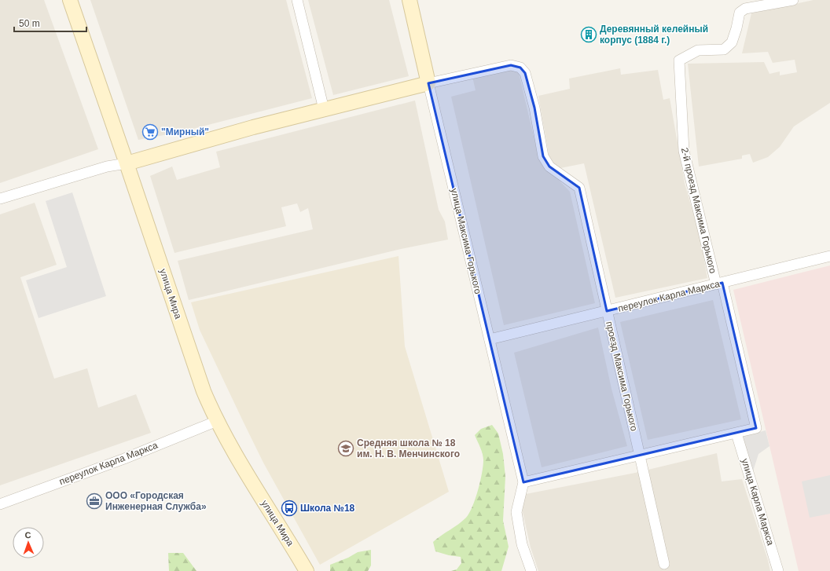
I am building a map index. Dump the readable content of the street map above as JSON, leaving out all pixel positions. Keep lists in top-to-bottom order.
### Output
{
  "streets": {
    "main road": ["улица Максима Горького", "улица Мира"],
    "street": [
      "2-й проезд Максима Горького",
      "переулок Карла Маркса",
      "проезд Максима Горького",
      "улица Карла Маркса"
    ]
  },
  "crossings": [
    ["2-й проезд Максима Горького", "переулок Карла Маркса"],
    ["2-й проезд Максима Горького", "улица Карла Маркса"],
    ["улица Максима Горького", "переулок Карла Маркса"],
    ["улица Максима Горького", "проезд Максима Горького"],
    ["улица Мира", "переулок Карла Маркса"],
    ["переулок Карла Маркса", "проезд Максима Горького"]
  ],
  "places": {
    "building": ["Деревянный келейный корпус (1884 г.)"],
    "supermarket": ["\"Мирный\""],
    "school or university": ["Средняя школа № 18 им. Н. В. Менчинского"],
    "office": ["ООО «Городская Инженерная Служба»"],
    "bus stop": ["Школа №18"]
  },
  "scale_bar": "50 m",
  "north": "top"
}
